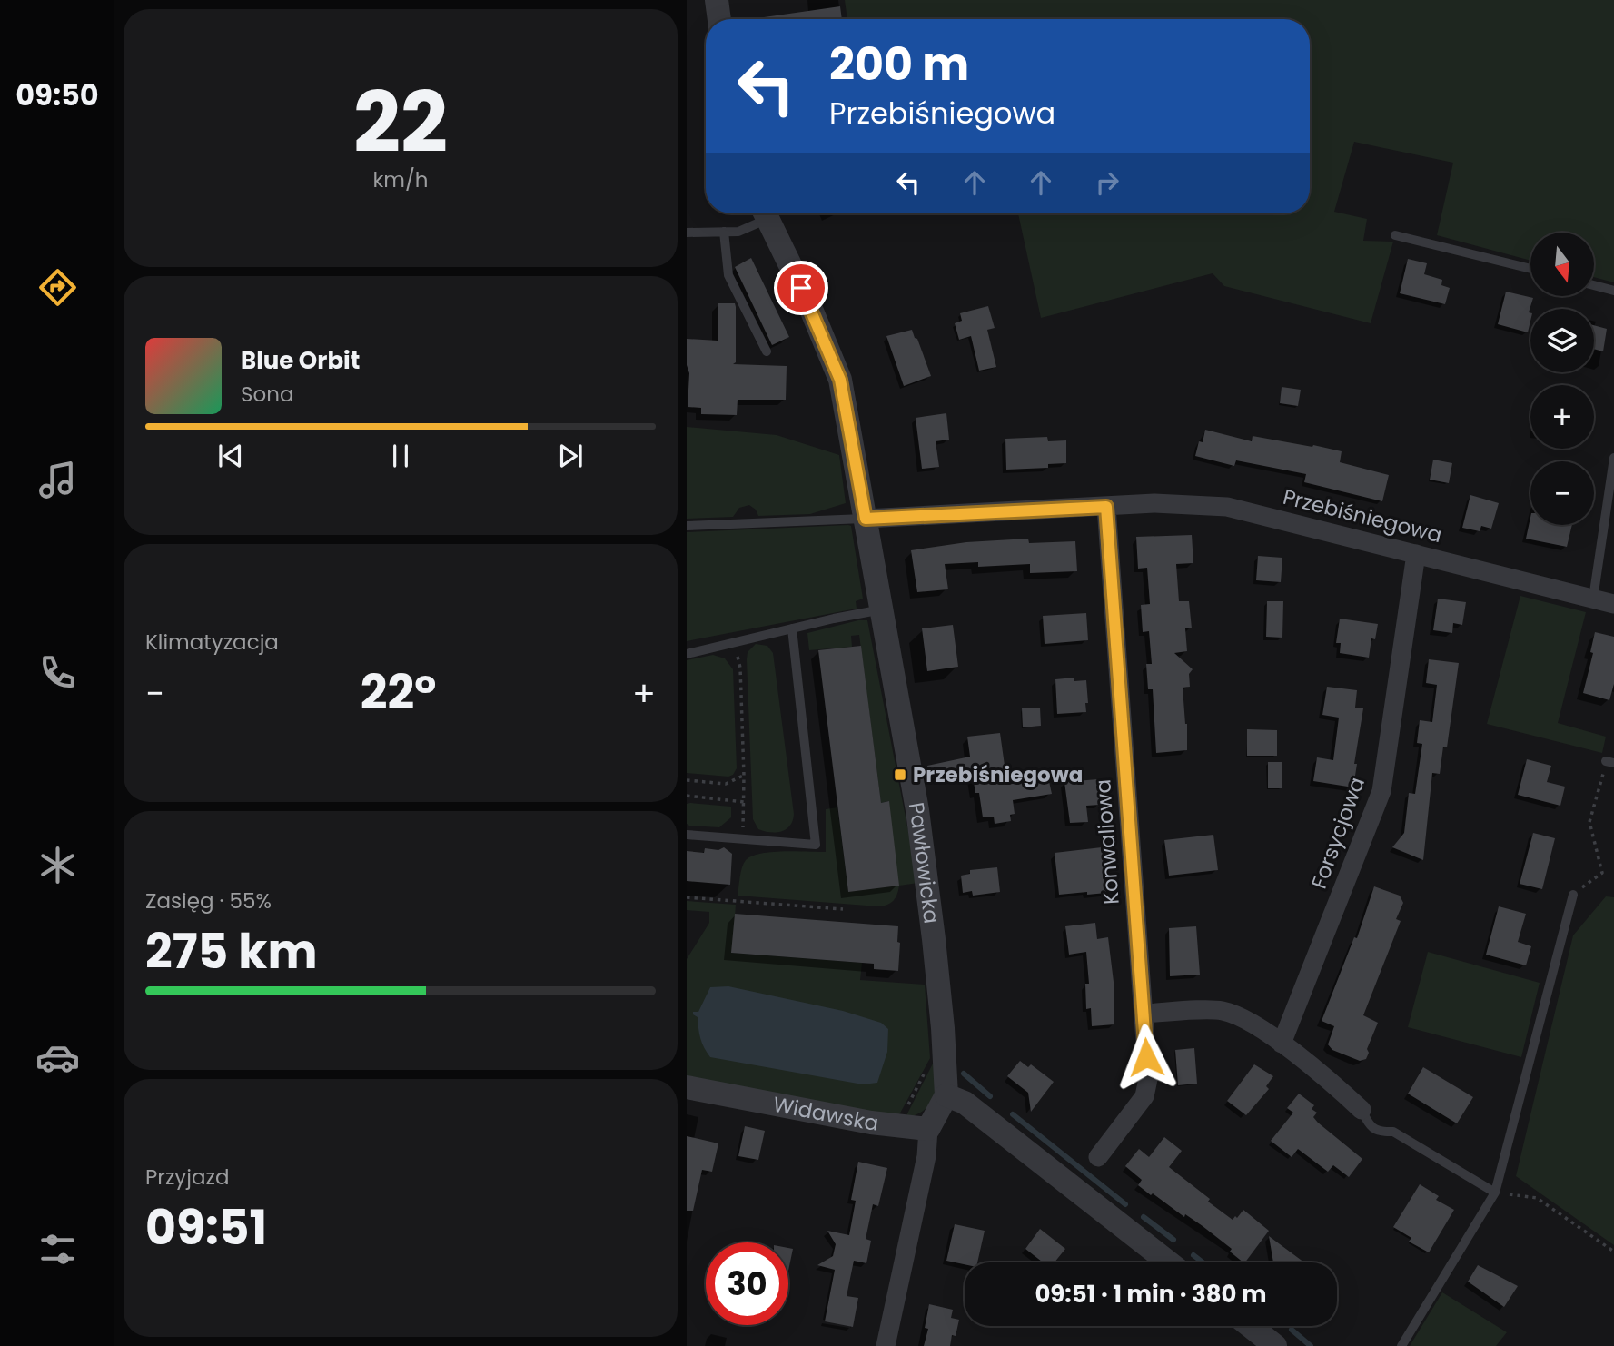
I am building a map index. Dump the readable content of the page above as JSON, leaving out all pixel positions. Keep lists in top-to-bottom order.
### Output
{
  "streets": {
    "street": [
      "Przebiśniegowa",
      "Forsycjowa",
      "Konwaliowa",
      "Pawłowicka",
      "Widawska"
    ]
  },
  "crossings": [
    ["Przebiśniegowa", "Forsycjowa"],
    ["Przebiśniegowa", "Konwaliowa"],
    ["Przebiśniegowa", "Pawłowicka"]
  ],
  "places": {
    "transit": ["Przebiśniegowa"]
  },
  "north": "bottom",
  "page": {
    "tabs": "09:50",
    "tile": [
      ["22", "km/h"],
      "Klimatyzacja",
      ["Zasięg · 55%", "275 km"],
      ["Przyjazd", "09:51"]
    ],
    "turn": ["200 m", "Przebiśniegowa"],
    "map_buttons": ["+", "−"],
    "song": ["Blue Orbit", "Sona"],
    "heat": ["−", "22°", "+"],
    "limit": "30",
    "trip": "09:51 · 1 min · 380 m"
  }
}
